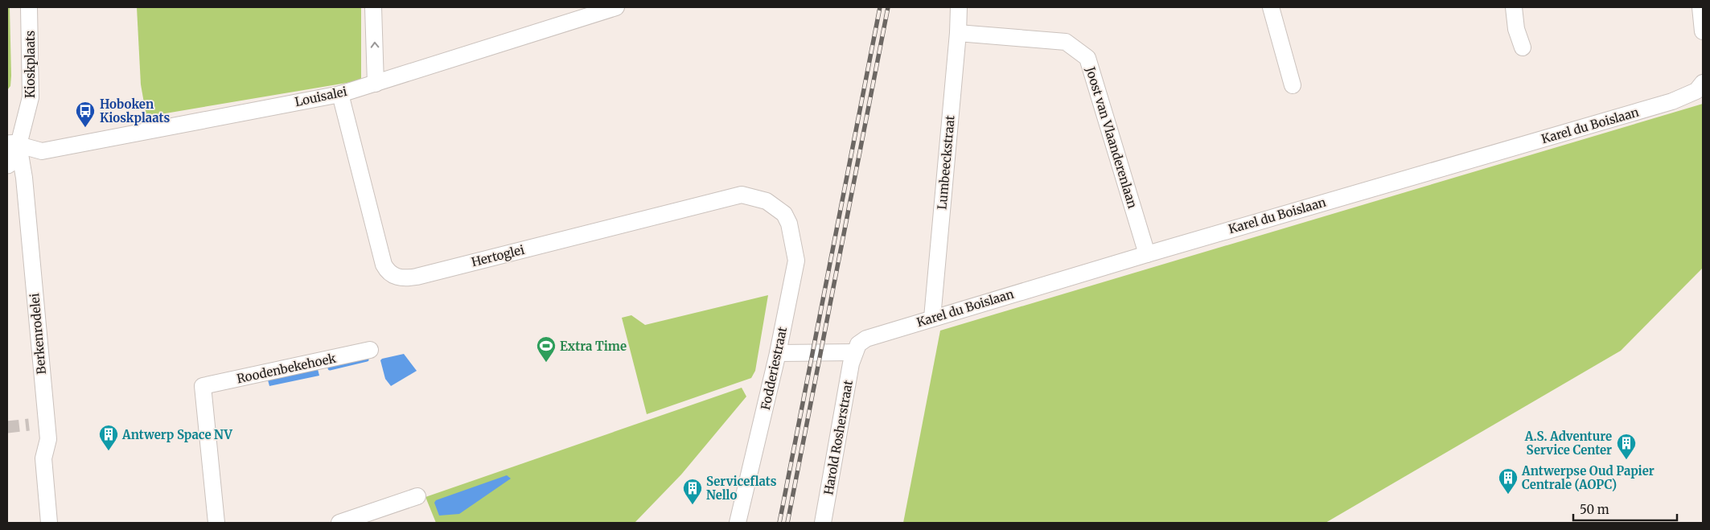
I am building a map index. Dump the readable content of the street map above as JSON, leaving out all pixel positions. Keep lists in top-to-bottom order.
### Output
{
  "streets": {
    "street": [
      "Kioskplaats",
      "Louisalei",
      "Karel du Boislaan",
      "Joost van Vlaanderenlaan",
      "Lumbeeckstraat",
      "Hertoglei",
      "Berkenrodelei",
      "Roodenbekehoek",
      "Fodderiestraat",
      "Harold Rosherstraat"
    ]
  },
  "crossings": [
    ["Kioskplaats", "Louisalei"],
    ["Kioskplaats", "Berkenrodelei"],
    ["Louisalei", "Hertoglei"],
    ["Louisalei", "Berkenrodelei"],
    ["Karel du Boislaan", "Joost van Vlaanderenlaan"],
    ["Karel du Boislaan", "Lumbeeckstraat"],
    ["Karel du Boislaan", "Harold Rosherstraat"],
    ["Joost van Vlaanderenlaan", "Lumbeeckstraat"],
    ["Hertoglei", "Fodderiestraat"]
  ],
  "places": {
    "bus stop": ["Hoboken Kioskplaats"],
    "sports": ["Extra Time"],
    "building": [
      "Antwerp Space NV",
      "A.S. Adventure Service Center",
      "Antwerpse Oud Papier Centrale (AOPC)",
      "Serviceflats Nello"
    ]
  },
  "scale_bar": "50 m"
}
